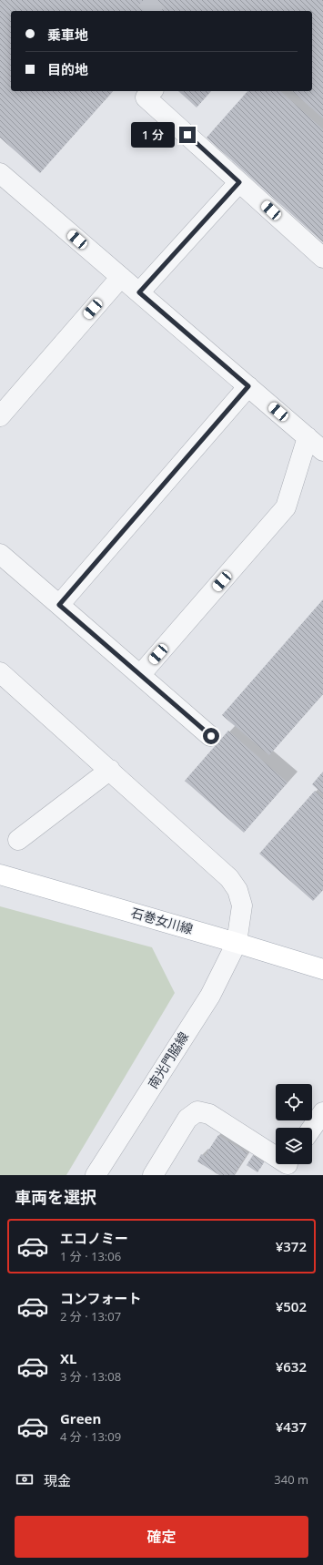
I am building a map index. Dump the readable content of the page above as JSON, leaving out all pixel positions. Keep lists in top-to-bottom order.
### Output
{
  "streets": {
    "main road": ["石巻女川線"],
    "street": ["南光門脇線"]
  },
  "crossings": [
    ["石巻女川線", "南光門脇線"]
  ],
  "page": {
    "banner": ["乗車地", "目的地"],
    "bubble": "1 分",
    "heading": "車両を選択",
    "list": [
      {
        "name": "エコノミー",
        "note": "1 分 · 13:06",
        "value": "¥372"
      },
      {
        "name": "コンフォート",
        "note": "2 分 · 13:07",
        "value": "¥502"
      },
      {
        "name": "XL",
        "note": "3 分 · 13:08",
        "value": "¥632"
      },
      {
        "name": "Green",
        "note": "4 分 · 13:09",
        "value": "¥437"
      }
    ],
    "pay": ["現金", "340 m"],
    "buttons": "確定"
  }
}
